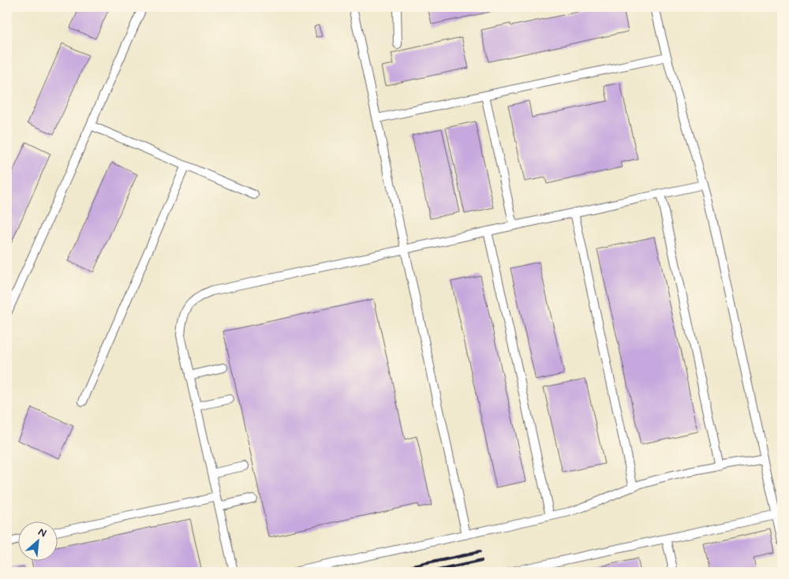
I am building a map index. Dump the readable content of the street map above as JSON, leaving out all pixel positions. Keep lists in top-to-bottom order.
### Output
{
  "north": "top right"
}
